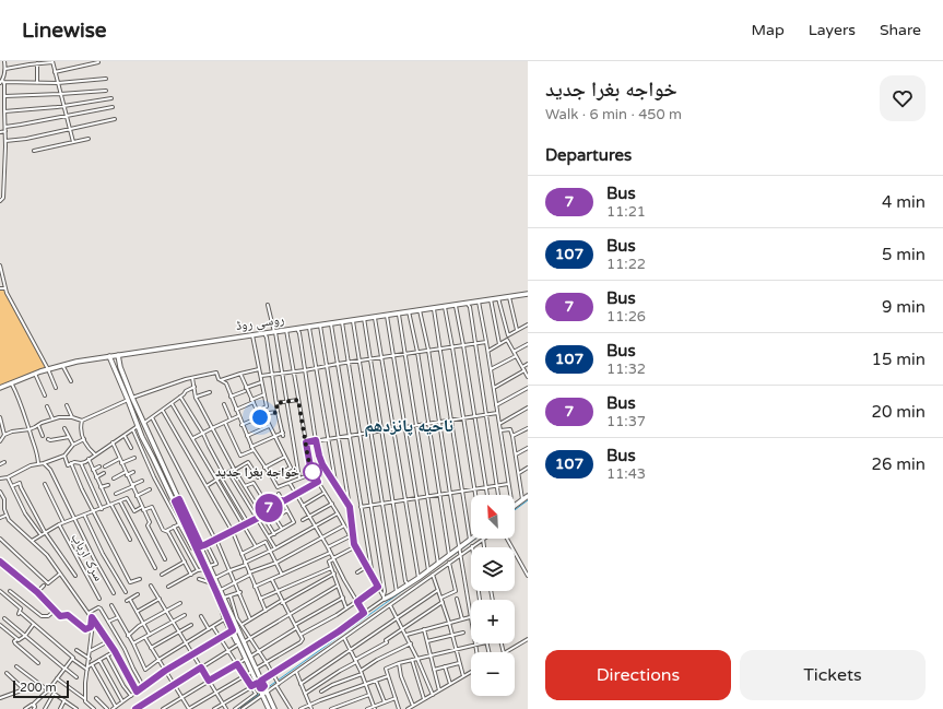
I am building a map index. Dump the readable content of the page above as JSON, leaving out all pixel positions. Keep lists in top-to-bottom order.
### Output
{
  "streets": {
    "street": ["روسی روڈ", "سرک ارباب"]
  },
  "districts": ["ناحیه پانزدهم"],
  "places": ["خواجه بغرا جدید"],
  "lines": ["bus line 7"],
  "scale_bar": "200 m",
  "north": "top left",
  "page": {
    "header": "Linewise",
    "nav": ["Map", "Layers", "Share"],
    "on_map": "7",
    "heading": [
      ["خواجه بغرا جدید", "Walk · 6 min · 450 m"],
      "Departures"
    ],
    "list": [
      {
        "mark": "7",
        "name": "Bus",
        "note": "11:21",
        "value": "4 min"
      },
      {
        "mark": "107",
        "name": "Bus",
        "note": "11:22",
        "value": "5 min"
      },
      {
        "mark": "7",
        "name": "Bus",
        "note": "11:26",
        "value": "9 min"
      },
      {
        "mark": "107",
        "name": "Bus",
        "note": "11:32",
        "value": "15 min"
      },
      {
        "mark": "7",
        "name": "Bus",
        "note": "11:37",
        "value": "20 min"
      },
      {
        "mark": "107",
        "name": "Bus",
        "note": "11:43",
        "value": "26 min"
      }
    ],
    "map_buttons": ["+", "−"],
    "buttons": ["Directions", "Tickets"],
    "scale": "200 m"
  }
}
